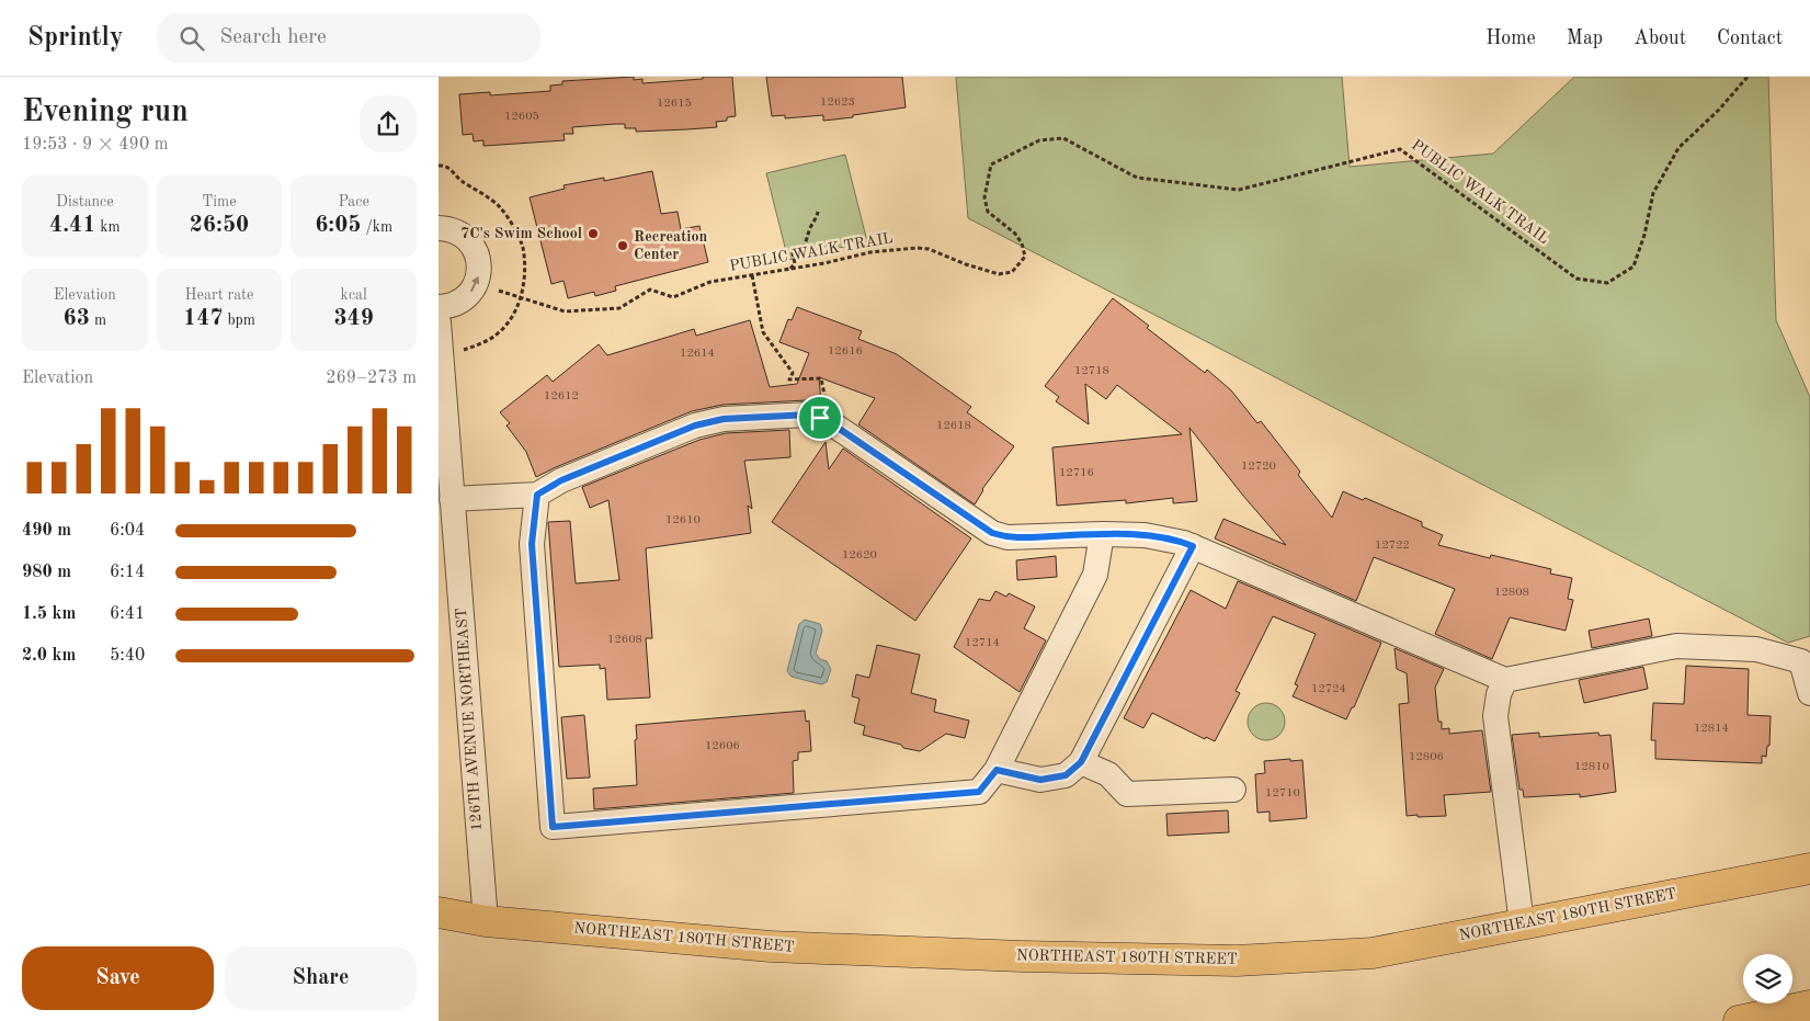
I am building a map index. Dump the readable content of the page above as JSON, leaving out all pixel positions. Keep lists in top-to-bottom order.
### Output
{
  "streets": {
    "main road": ["NORTHEAST 180TH STREET"],
    "street": ["126TH AVENUE NORTHEAST"],
    "path": ["PUBLIC WALK TRAIL"]
  },
  "crossings": [
    ["126TH AVENUE NORTHEAST", "NORTHEAST 180TH STREET"]
  ],
  "places": ["7C's Swim School", "Recreation Center"],
  "house_numbers": [
    "12623",
    "12615",
    "12605",
    "12616",
    "12614",
    "12718",
    "12612",
    "12618",
    "12720",
    "12716",
    "12610",
    "12722",
    "12620",
    "12808",
    "12608",
    "12714",
    "12724",
    "12814",
    "12606",
    "12806",
    "12810",
    "12710"
  ],
  "page": {
    "header": "Sprintly",
    "search": "Search here",
    "nav": [
      "Home",
      "Map",
      "About",
      "Contact"
    ],
    "heading": ["Evening run", "19:53 · 9 × 490 m"],
    "stats": [
      ["Distance", "4.41 km"],
      ["Time", "26:50"],
      ["Pace", "6:05 /km"],
      ["Elevation", "63 m"],
      ["Heart rate", "147 bpm"],
      ["kcal", "349"]
    ],
    "chart": ["Elevation", "269–273 m"],
    "list": [
      {
        "name": "490 m",
        "note": "6:04"
      },
      {
        "name": "980 m",
        "note": "6:14"
      },
      {
        "name": "1.5 km",
        "note": "6:41"
      },
      {
        "name": "2.0 km",
        "note": "5:40"
      }
    ],
    "buttons": ["Save", "Share"]
  }
}
